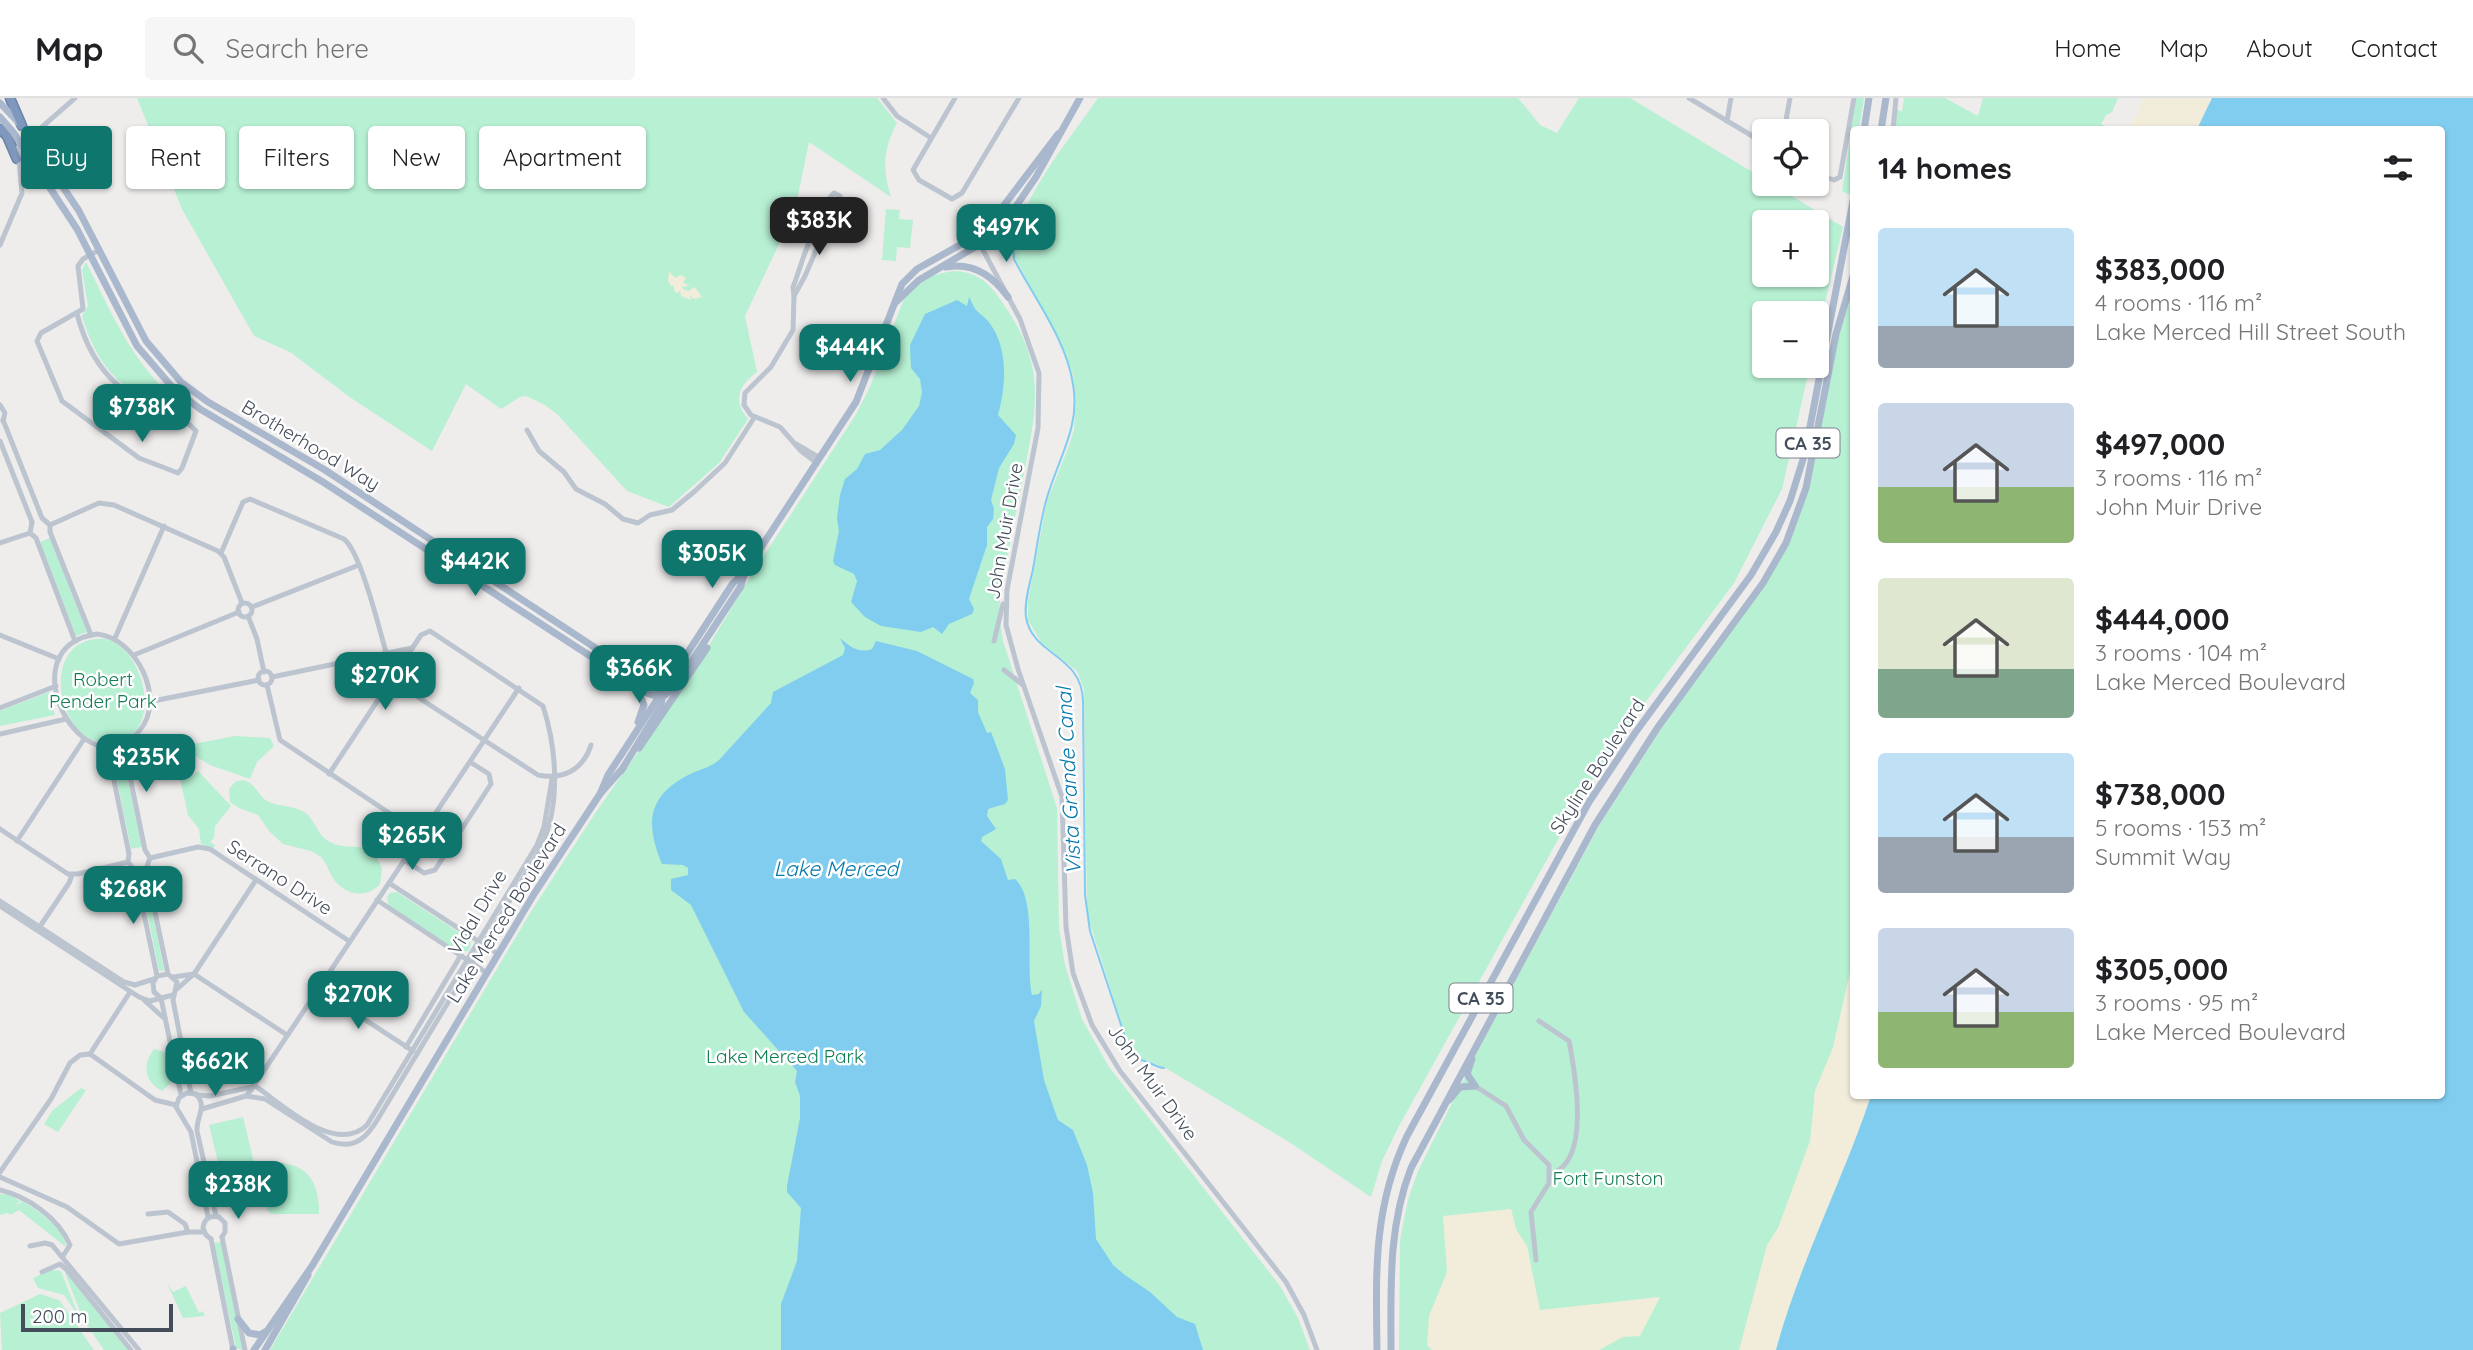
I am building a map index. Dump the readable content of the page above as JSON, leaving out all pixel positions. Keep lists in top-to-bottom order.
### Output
{
  "streets": {
    "main road": [
      "CA 35",
      "Brotherhood Way",
      "Skyline Boulevard",
      "Lake Merced Boulevard"
    ],
    "street": ["John Muir Drive", "Serrano Drive", "Vidal Drive"]
  },
  "crossings": [
    ["Brotherhood Way", "Lake Merced Boulevard"],
    ["John Muir Drive", "Lake Merced Boulevard"]
  ],
  "water": ["Vista Grande Canal", "Lake Merced"],
  "parks": ["Robert Pender Park", "Lake Merced Park", "Fort Funston"],
  "scale_bar": "200 m",
  "page": {
    "header": "Map",
    "search": "Search here",
    "nav": [
      "Home",
      "Map",
      "About",
      "Contact"
    ],
    "map_buttons": ["+", "−"],
    "chip": [
      "Buy",
      "Rent",
      "Filters",
      "New",
      "Apartment"
    ],
    "heading": "14 homes",
    "price": [
      "$383K",
      "$497K",
      "$444K",
      "$738K",
      "$305K",
      "$442K",
      "$366K",
      "$270K",
      "$235K",
      "$265K",
      "$268K",
      "$270K",
      "$662K",
      "$238K"
    ],
    "list": [
      {
        "name": "$383,000",
        "note": "4 rooms · 116 m² · Lake Merced Hill Street South"
      },
      {
        "name": "$497,000",
        "note": "3 rooms · 116 m² · John Muir Drive"
      },
      {
        "name": "$444,000",
        "note": "3 rooms · 104 m² · Lake Merced Boulevard"
      },
      {
        "name": "$738,000",
        "note": "5 rooms · 153 m² · Summit Way"
      },
      {
        "name": "$305,000",
        "note": "3 rooms · 95 m² · Lake Merced Boulevard"
      }
    ],
    "scale": "200 m"
  }
}
